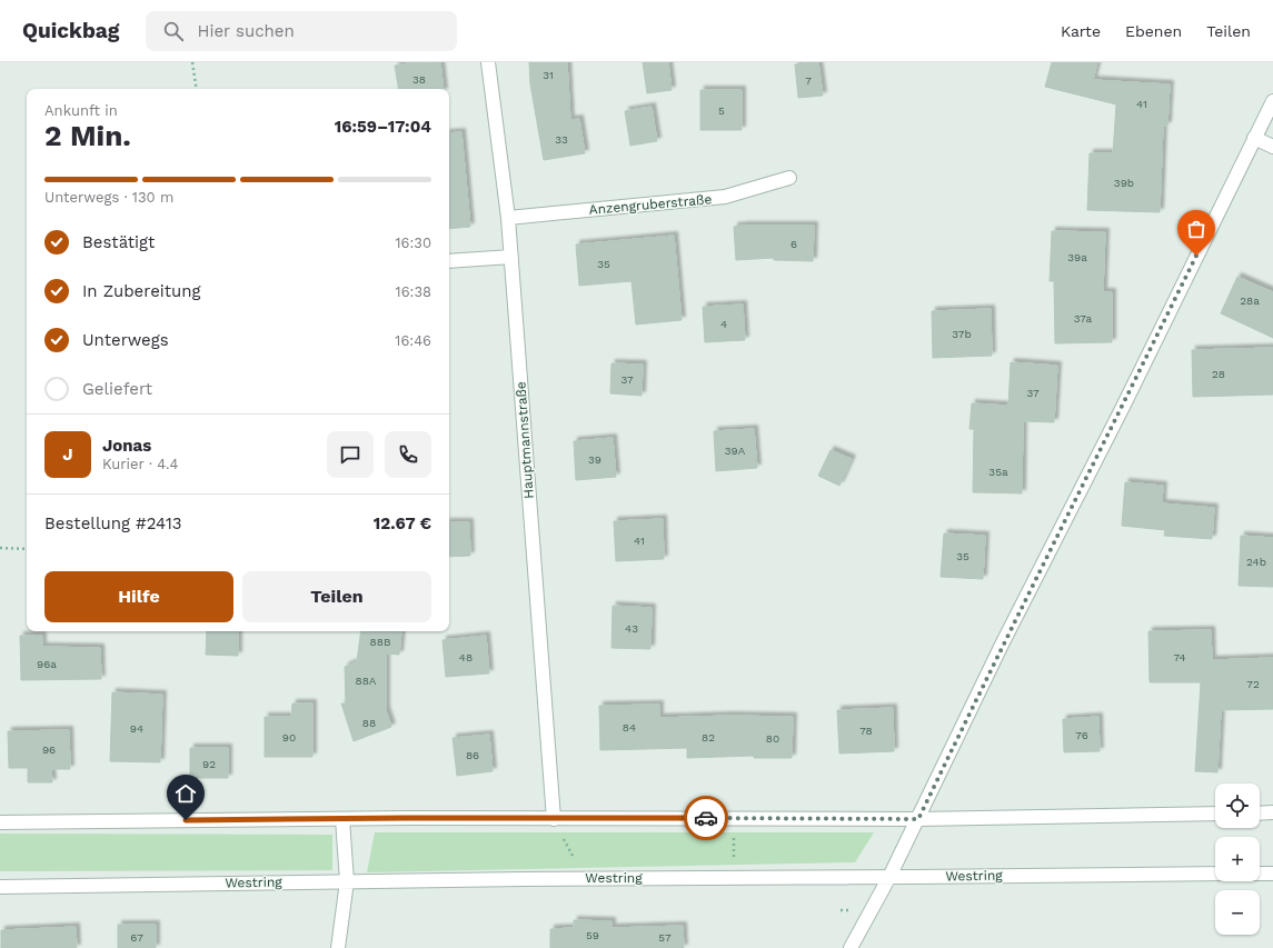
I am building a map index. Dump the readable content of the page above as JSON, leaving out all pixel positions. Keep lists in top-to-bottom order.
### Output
{
  "streets": {
    "street": ["Anzengruberstraße", "Hauptmannstraße", "Westring"]
  },
  "crossings": [
    ["Anzengruberstraße", "Hauptmannstraße"]
  ],
  "house_numbers": [
    "31",
    "38",
    "7",
    "41",
    "5",
    "33",
    "39b",
    "6",
    "39a",
    "35",
    "28a",
    "37a",
    "4",
    "37b",
    "28",
    "37",
    "37",
    "39A",
    "39",
    "35a",
    "41",
    "35",
    "24b",
    "43",
    "88B",
    "48",
    "74",
    "96a",
    "88A",
    "72",
    "88",
    "84",
    "94",
    "78",
    "76",
    "90",
    "82",
    "80",
    "96",
    "86",
    "92",
    "59",
    "67",
    "57"
  ],
  "page": {
    "header": "Quickbag",
    "search": "Hier suchen",
    "nav": ["Karte", "Ebenen", "Teilen"],
    "heading": ["2 Min.", "Ankunft in", "16:59–17:04"],
    "panel": [
      "Jonas",
      "Kurier · 4.4",
      "Bestellung #2413",
      "12.67 €"
    ],
    "bar": "Unterwegs · 130 m",
    "list": [
      ["Bestätigt", "16:30"],
      ["In Zubereitung", "16:38"],
      ["Unterwegs", "16:46"],
      "Geliefert"
    ],
    "round": "J",
    "buttons": ["Hilfe", "Teilen"],
    "map_buttons": ["+", "−"]
  }
}
